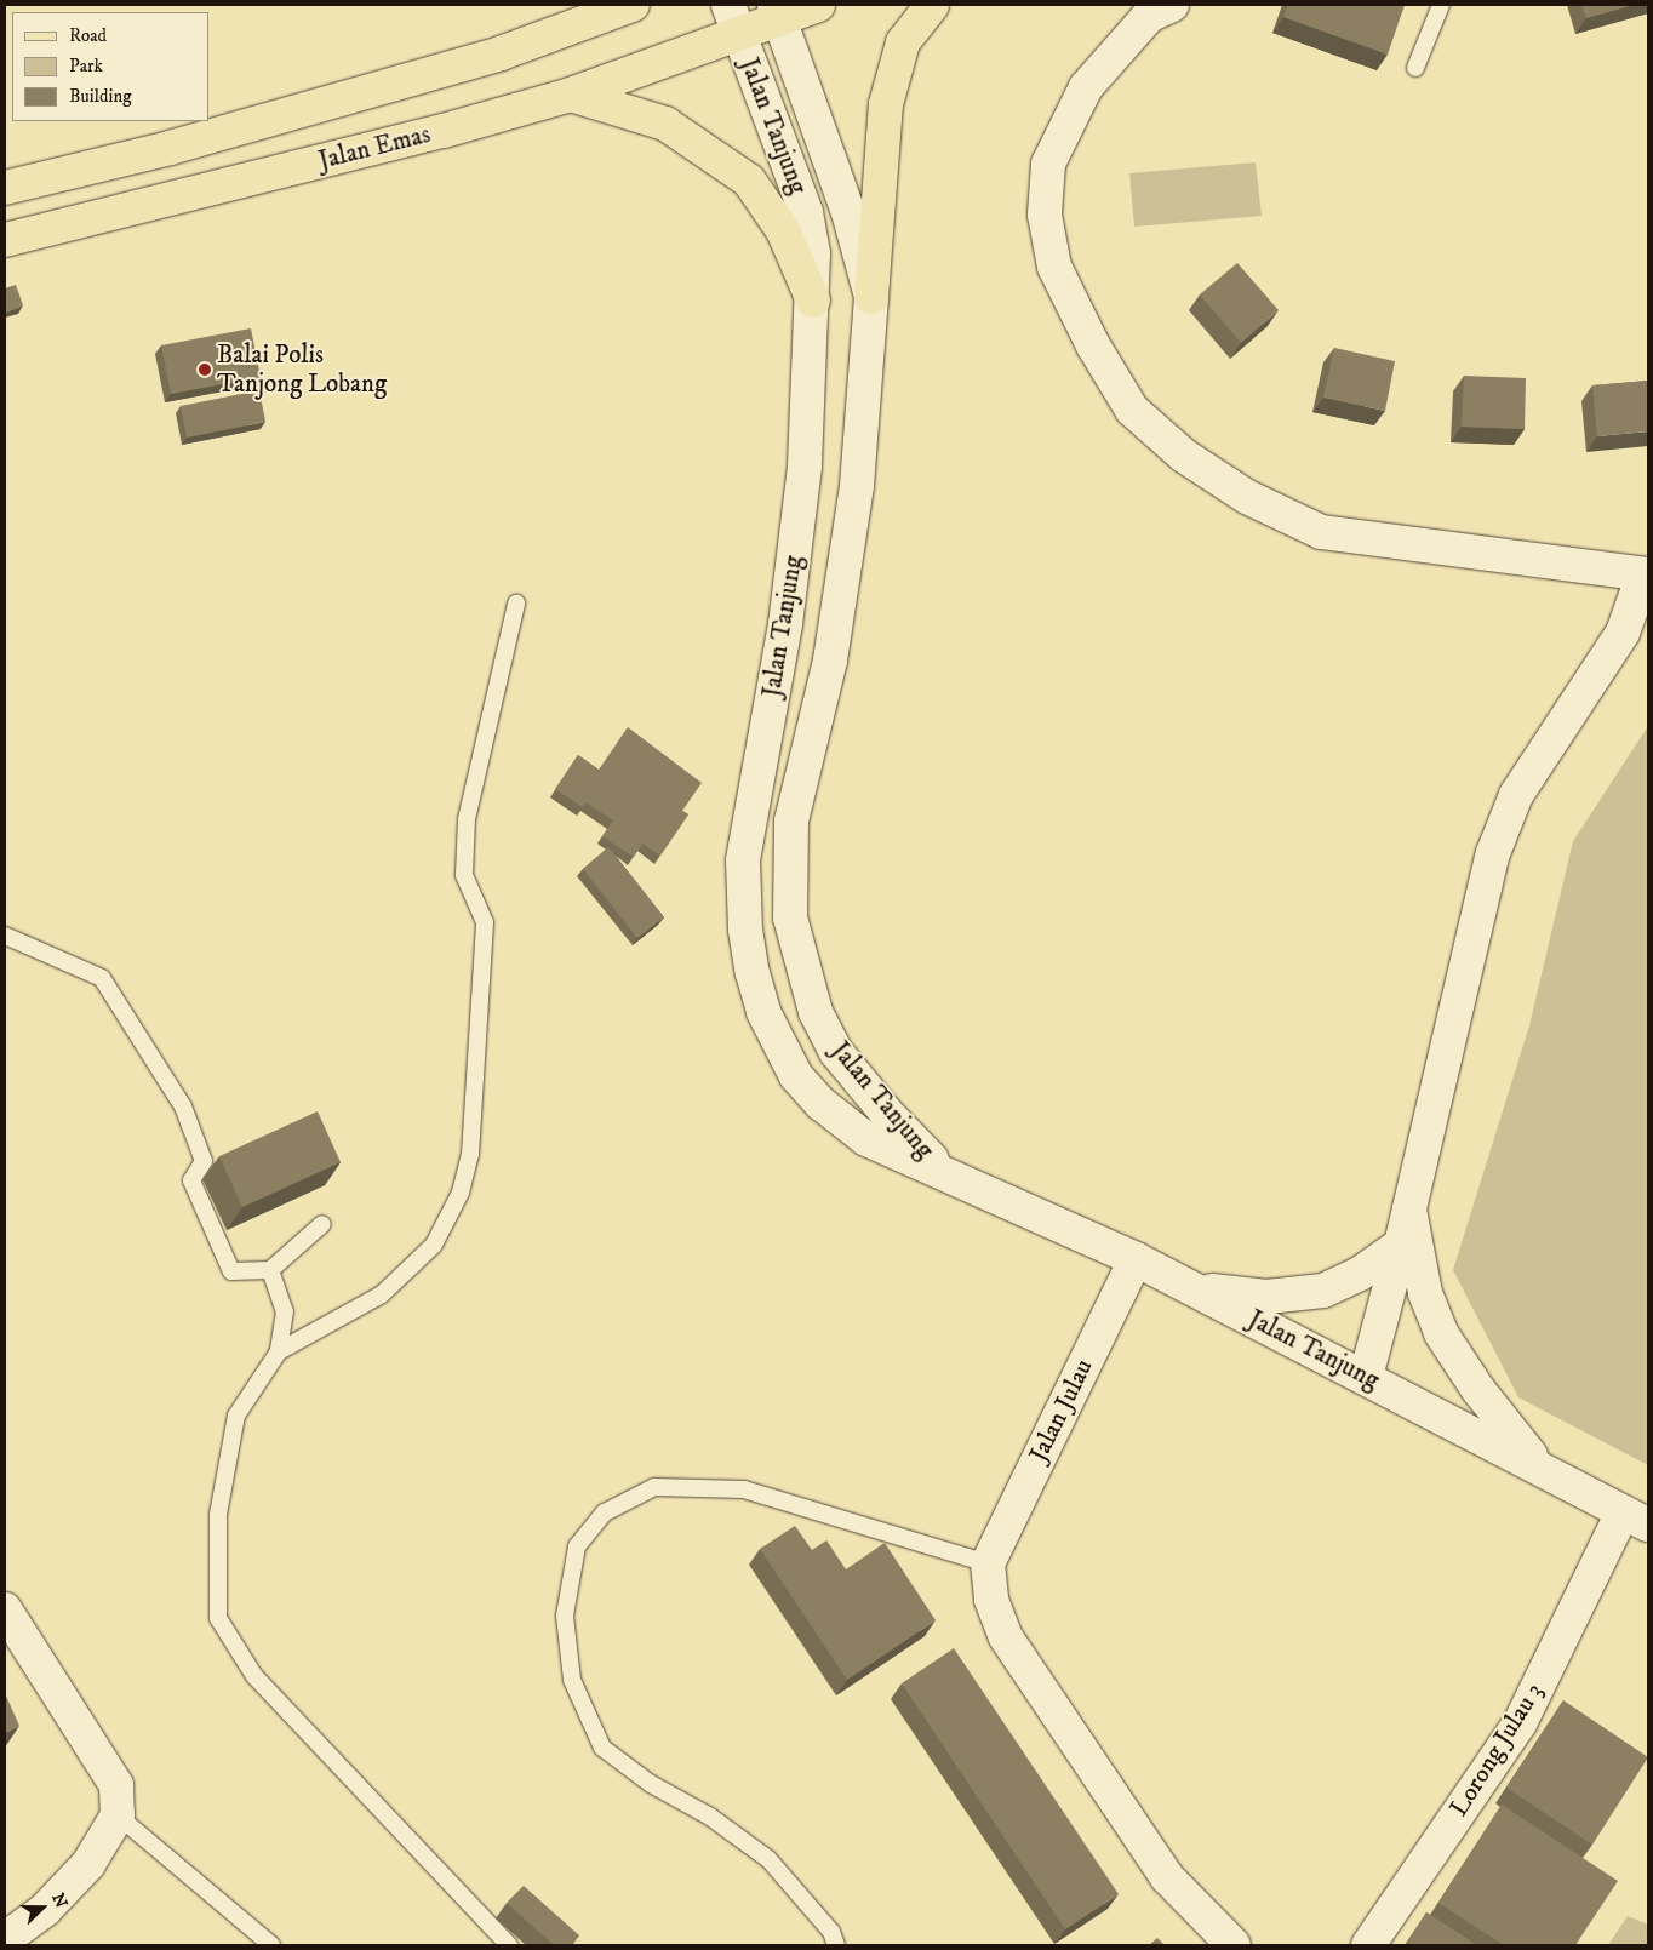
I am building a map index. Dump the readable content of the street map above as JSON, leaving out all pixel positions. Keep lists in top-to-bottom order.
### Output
{
  "streets": {
    "main road": ["Jalan Emas"],
    "street": ["Jalan Tanjung", "Jalan Julau", "Lorong Julau 3"]
  },
  "crossings": [
    ["Jalan Tanjung", "Jalan Emas"],
    ["Jalan Tanjung", "Jalan Julau"],
    ["Jalan Tanjung", "Lorong Julau 3"]
  ],
  "places": ["Balai Polis Tanjong Lobang"],
  "legend": ["Road", "Park", "Building"],
  "north": "right"
}
